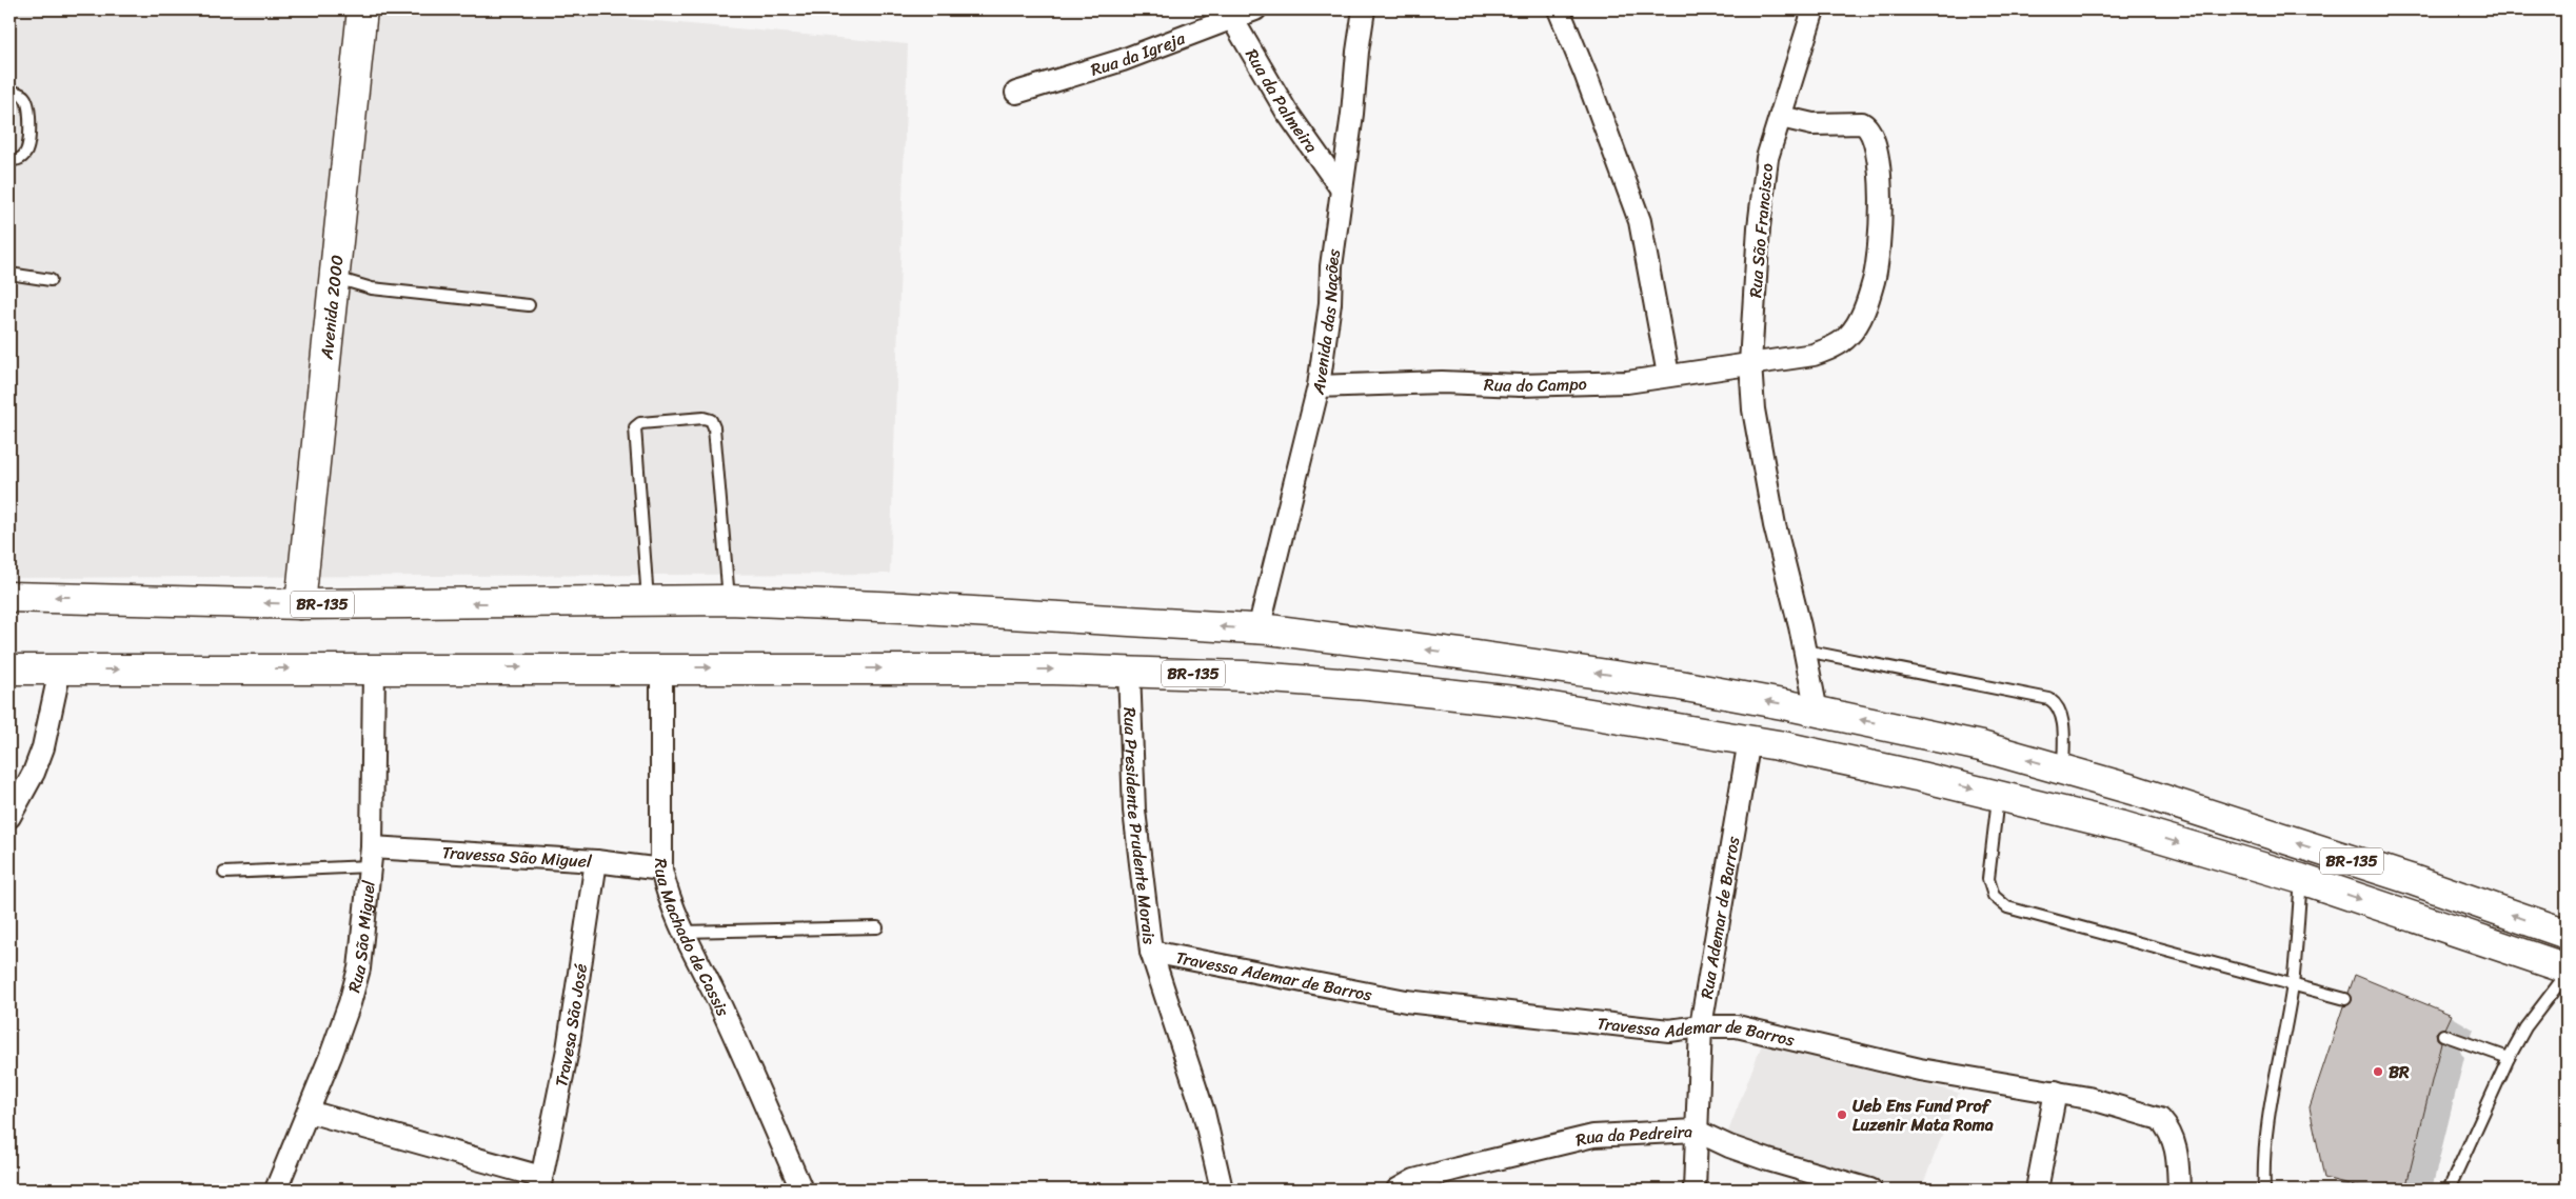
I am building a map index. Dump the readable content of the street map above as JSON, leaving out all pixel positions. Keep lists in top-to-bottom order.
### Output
{
  "streets": {
    "main road": ["Avenida 2000", "BR-135"],
    "street": [
      "Rua da Igreja",
      "Rua da Palmeira",
      "Rua São Francisco",
      "Avenida das Nações",
      "Rua do Campo",
      "Rua Presidente Prudente Morais",
      "Travessa São Miguel",
      "Rua Ademar de Barros",
      "Rua São Miguel",
      "Rua Machado de Cassis",
      "Travessa Ademar de Barros",
      "Travesa São José",
      "Rua da Pedreira"
    ]
  },
  "crossings": [
    ["Rua da Igreja", "Rua da Palmeira"],
    ["Rua da Palmeira", "Avenida das Nações"],
    ["Rua São Francisco", "Rua do Campo"],
    ["Avenida 2000", "BR-135"],
    ["Avenida das Nações", "Rua do Campo"],
    ["Avenida das Nações", "BR-135"],
    ["BR-135", "Rua Presidente Prudente Morais"],
    ["BR-135", "Rua Ademar de Barros"],
    ["BR-135", "Rua São Miguel"],
    ["BR-135", "Rua Machado de Cassis"],
    ["Rua Presidente Prudente Morais", "Travessa Ademar de Barros"],
    ["Travessa São Miguel", "Rua São Miguel"],
    ["Travessa São Miguel", "Rua Machado de Cassis"],
    ["Travessa São Miguel", "Travesa São José"],
    ["Rua Ademar de Barros", "Travessa Ademar de Barros"],
    ["Rua Ademar de Barros", "Rua da Pedreira"]
  ],
  "places": ["BR", "Ueb Ens Fund Prof Luzenir Mata Roma"]
}
